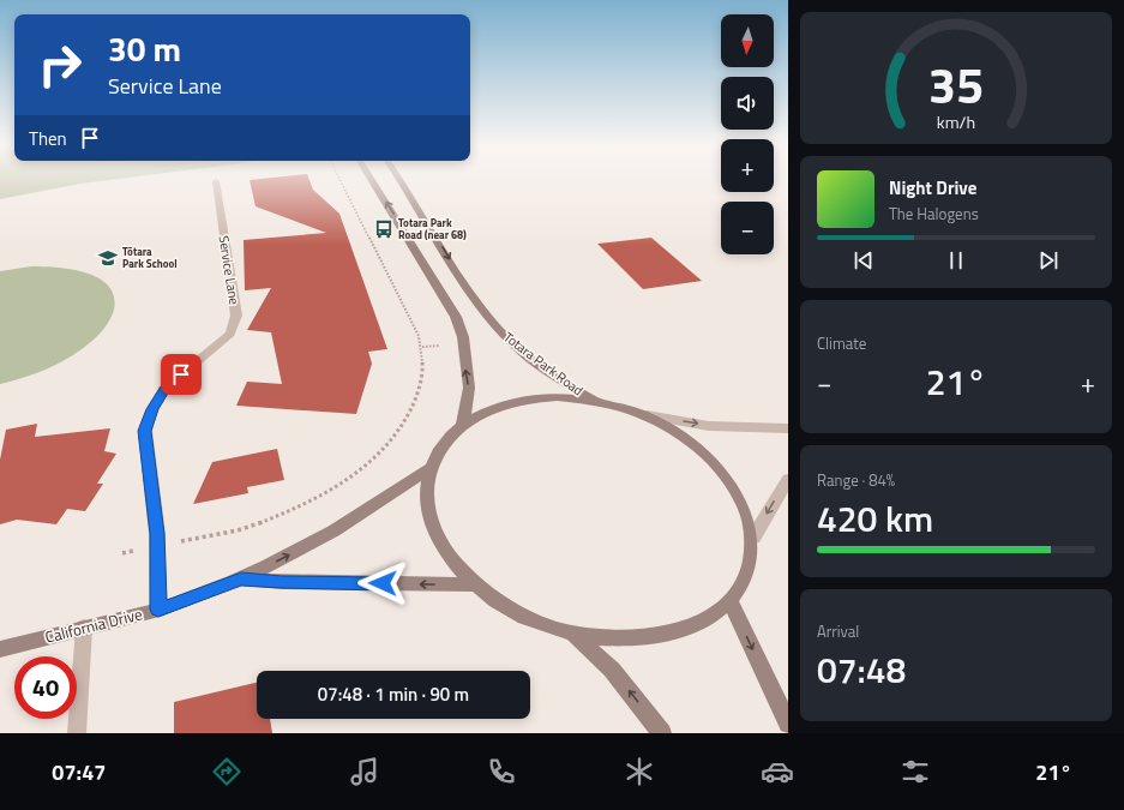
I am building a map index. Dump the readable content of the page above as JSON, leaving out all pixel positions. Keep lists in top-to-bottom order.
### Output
{
  "streets": {
    "street": ["Service Lane", "Totara Park Road", "California Drive"]
  },
  "crossings": [
    ["Service Lane", "California Drive"]
  ],
  "places": {
    "bus stop": ["Totara Park Road (near 68)"],
    "school or university": ["Tōtara Park School"]
  },
  "north": "bottom",
  "page": {
    "map_buttons": ["+", "−"],
    "turn": ["30 m", "Service Lane"],
    "then": "Then",
    "song": ["Night Drive", "The Halogens"],
    "tile": [
      "Climate",
      ["Range · 84%", "420 km"],
      ["Arrival", "07:48"]
    ],
    "heat": ["−", "21°", "+"],
    "limit": "40",
    "trip": "07:48 · 1 min · 90 m",
    "tabs": ["07:47", "21°"],
    "gauge": ["35", "km/h"]
  }
}
